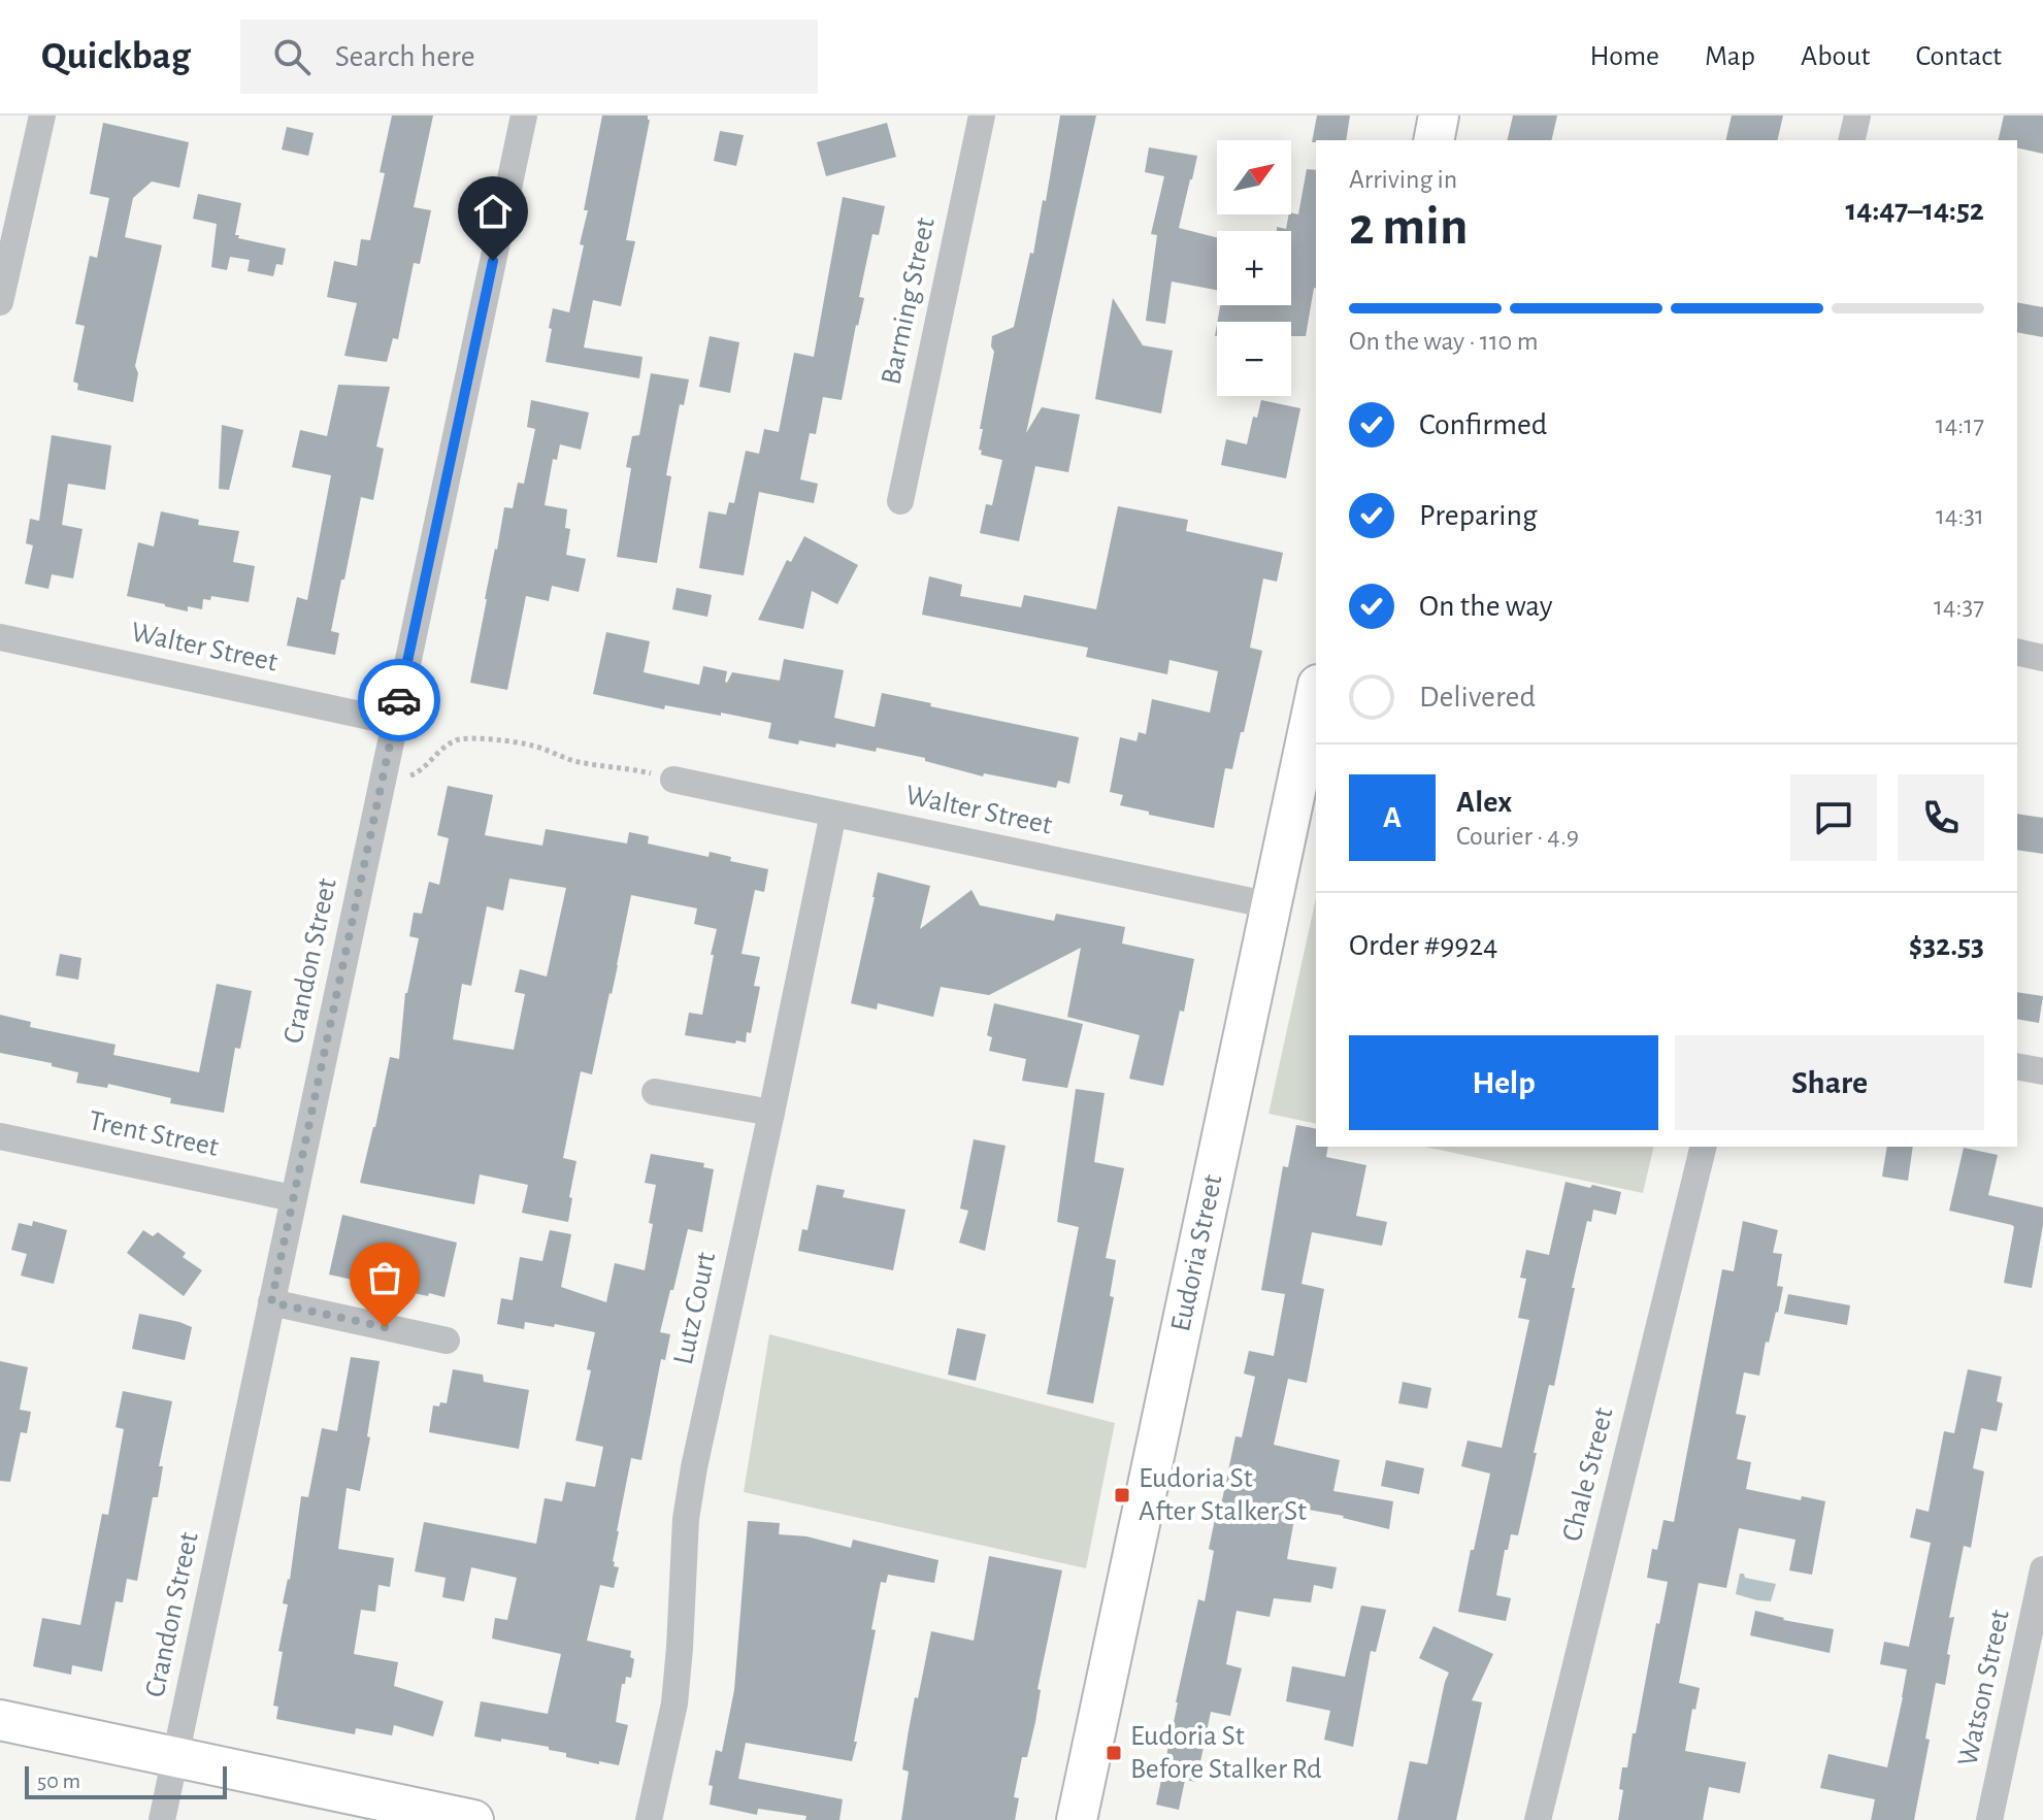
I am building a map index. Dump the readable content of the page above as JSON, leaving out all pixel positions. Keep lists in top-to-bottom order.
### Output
{
  "streets": {
    "main road": ["Eudoria Street"],
    "street": [
      "Barming Street",
      "Walter Street",
      "Crandon Street",
      "Trent Street",
      "Lutz Court",
      "Chale Street",
      "Watson Street"
    ]
  },
  "crossings": [
    ["Walter Street", "Crandon Street"],
    ["Walter Street", "Eudoria Street"],
    ["Walter Street", "Lutz Court"],
    ["Crandon Street", "Trent Street"]
  ],
  "places": {
    "transit": ["Eudoria St After Stalker St", "Eudoria St Before Stalker Rd"]
  },
  "scale_bar": "50 m",
  "north": "top right",
  "page": {
    "header": "Quickbag",
    "search": "Search here",
    "nav": [
      "Home",
      "Map",
      "About",
      "Contact"
    ],
    "map_buttons": ["+", "−"],
    "heading": ["2 min", "Arriving in", "14:47–14:52"],
    "panel": [
      "Alex",
      "Courier · 4.9",
      "Order #9924",
      "$32.53"
    ],
    "bar": "On the way · 110 m",
    "list": [
      ["Confirmed", "14:17"],
      ["Preparing", "14:31"],
      ["On the way", "14:37"],
      "Delivered"
    ],
    "round": "A",
    "buttons": ["Help", "Share"],
    "scale": "50 m"
  }
}
